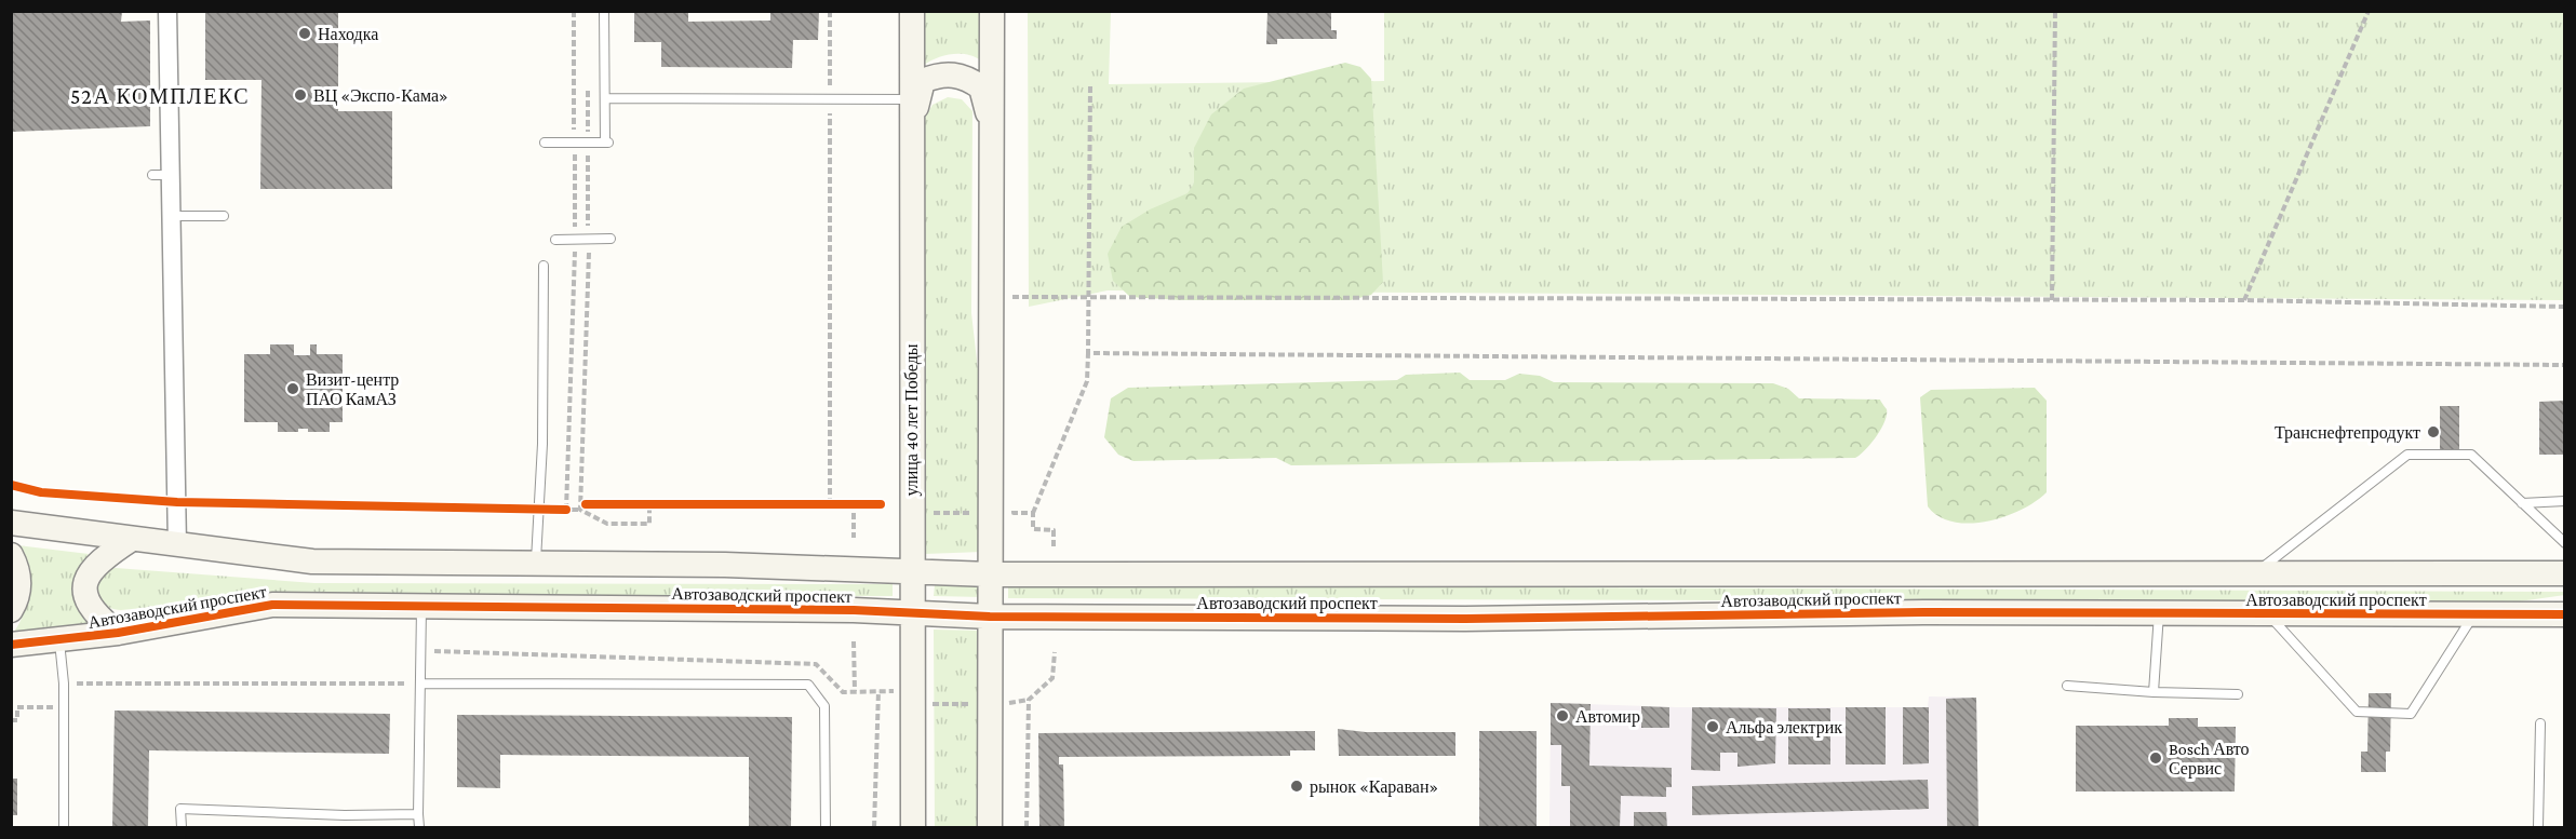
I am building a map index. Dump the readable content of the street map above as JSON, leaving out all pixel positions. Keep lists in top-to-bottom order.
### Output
{
  "streets": {
    "street": ["улица 40 лет Победы", "Автозаводский проспект"]
  },
  "crossings": [
    ["улица 40 лет Победы", "Автозаводский проспект"]
  ],
  "districts": ["52А КОМПЛЕКС"],
  "places": [
    "Находка",
    "ВЦ «Экспо-Кама»",
    "Визит-центр ПАО КамАЗ",
    "Транснефтепродукт",
    "Автомир",
    "Альфа электрик",
    "Bosch Авто Сервис",
    "рынок «Караван»"
  ]
}
